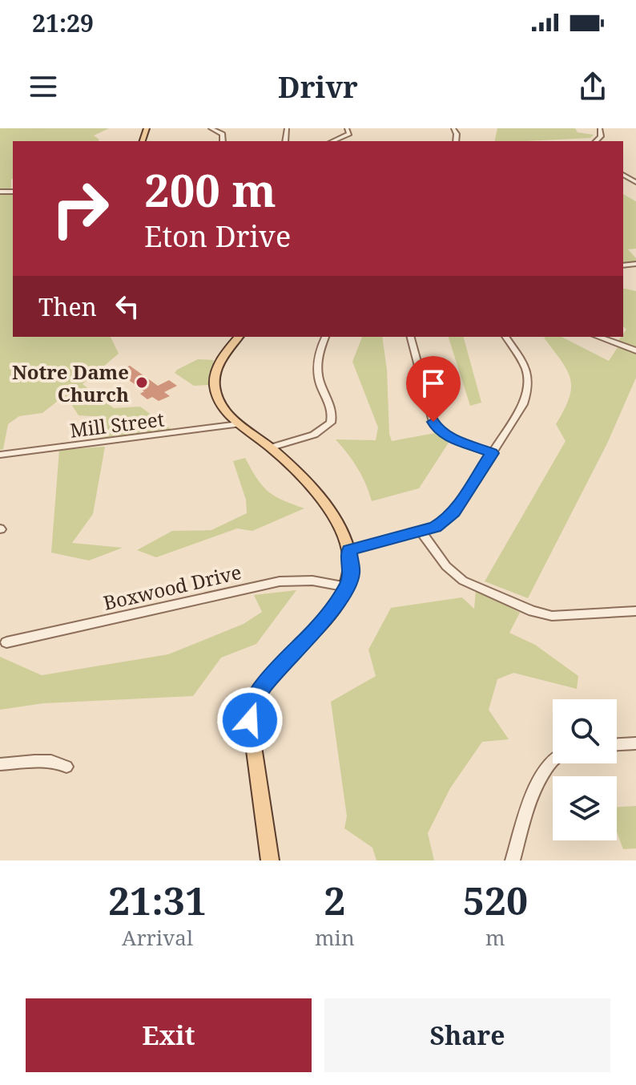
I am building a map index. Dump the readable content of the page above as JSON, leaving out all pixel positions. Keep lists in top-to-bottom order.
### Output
{
  "streets": {
    "street": ["Mill Street", "Boxwood Drive"]
  },
  "places": ["Notre Dame Church"],
  "page": {
    "status": "21:29",
    "header": "Drivr",
    "turn": ["200 m", "Eton Drive"],
    "then": "Then",
    "eta": [
      "21:31",
      "Arrival",
      "2",
      "min",
      "520",
      "m"
    ],
    "buttons": ["Exit", "Share"]
  }
}
